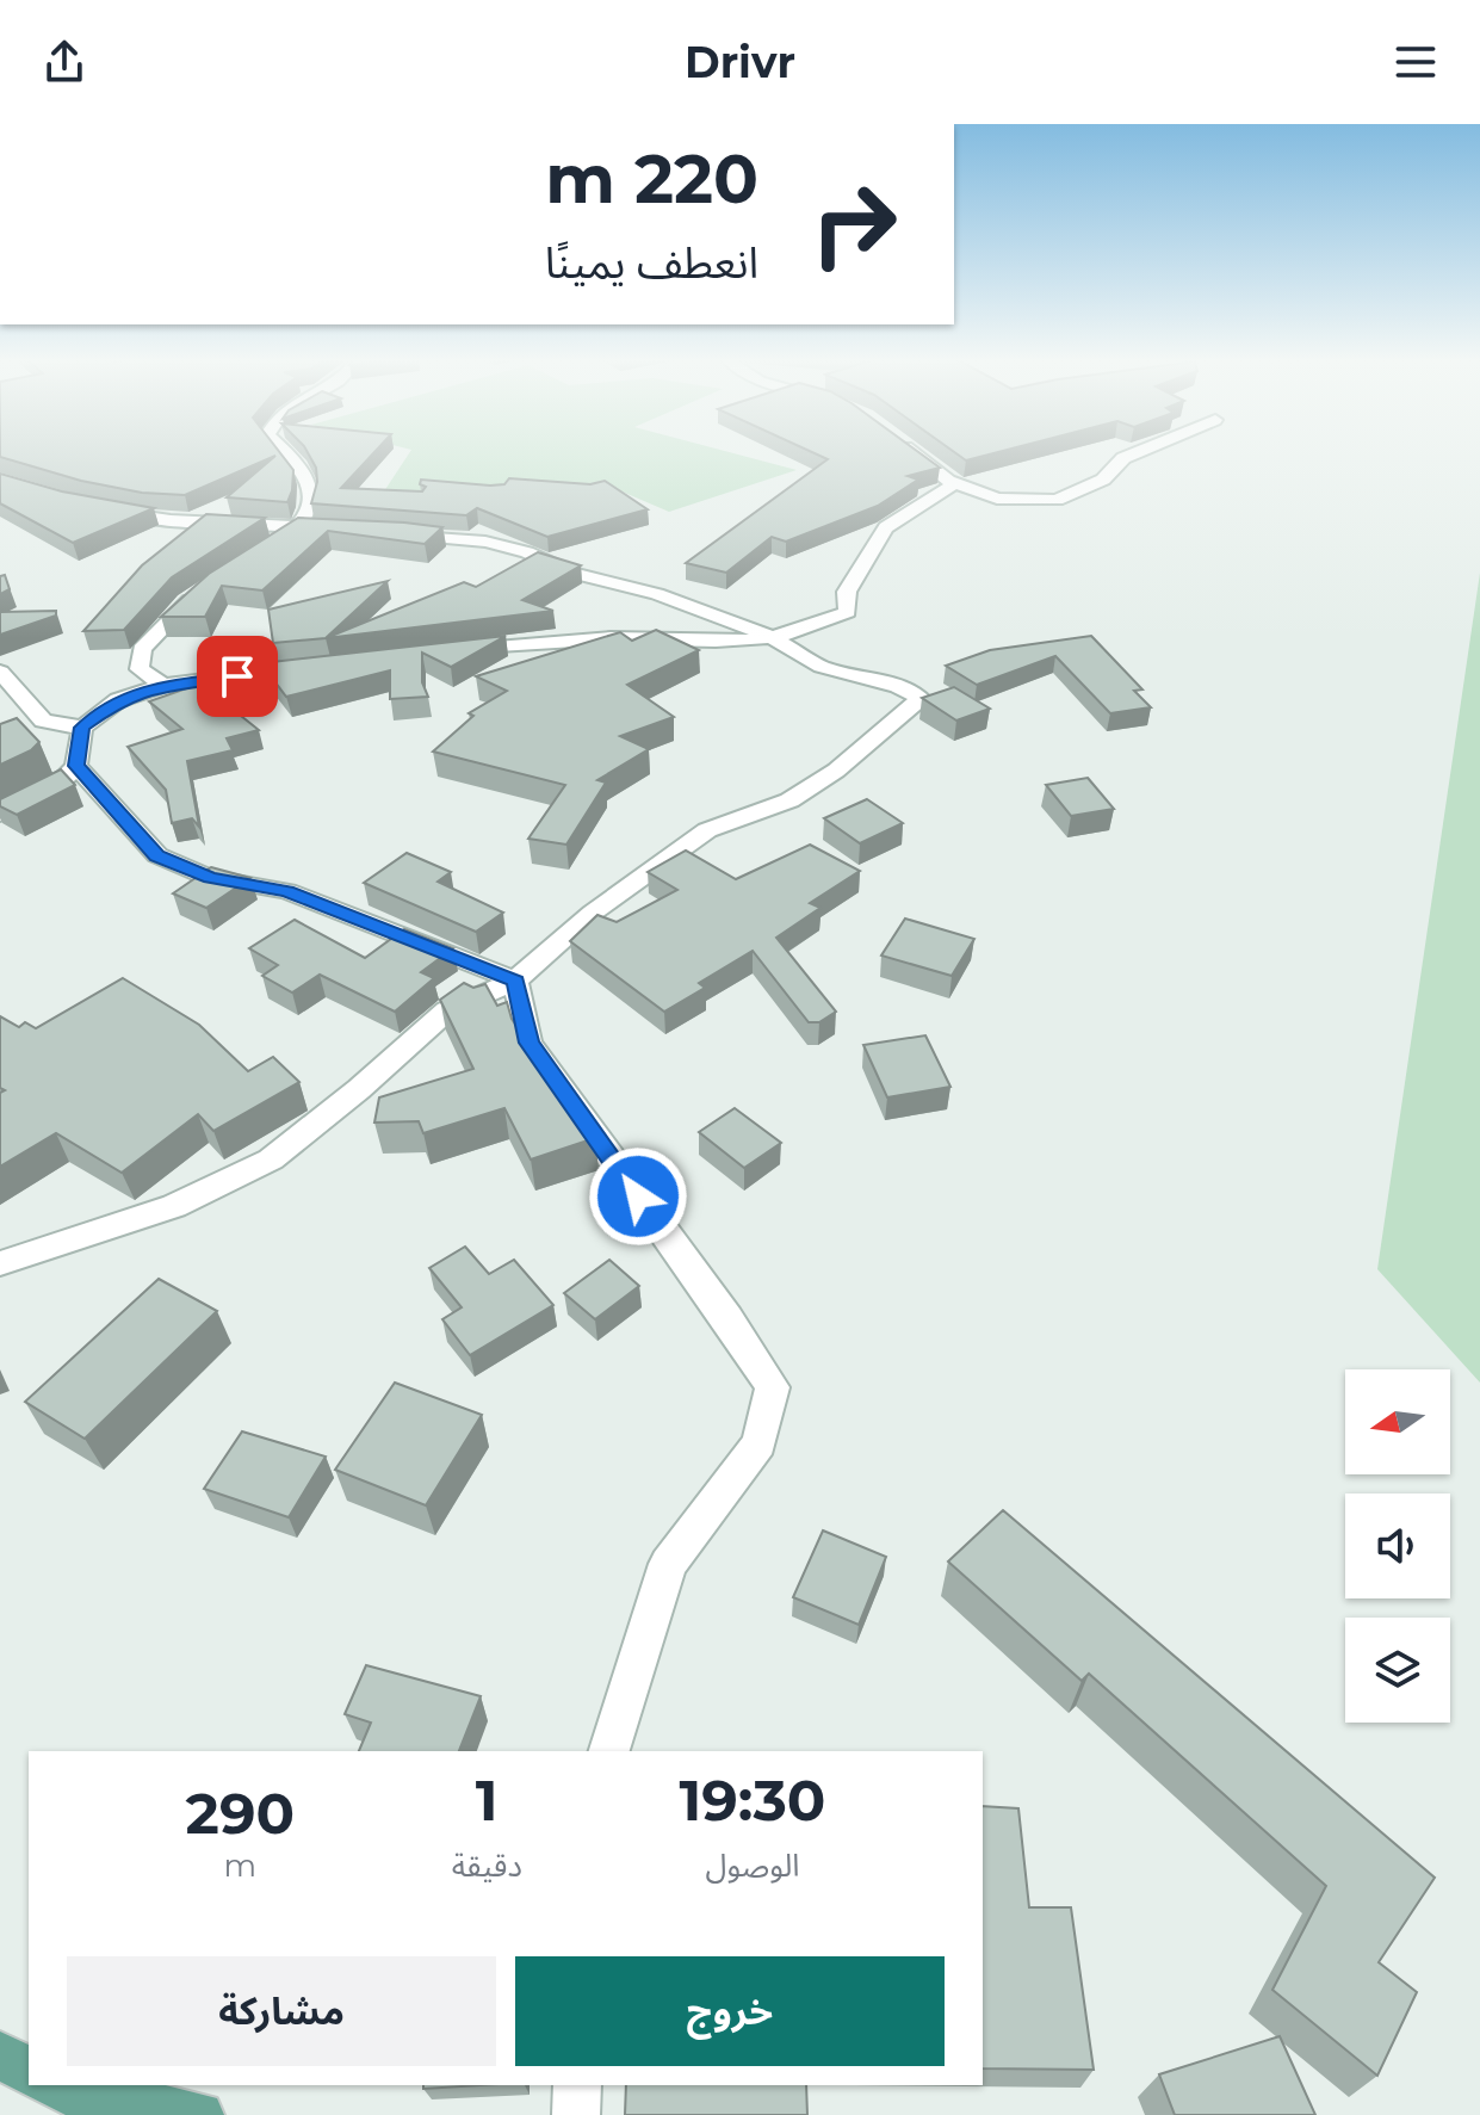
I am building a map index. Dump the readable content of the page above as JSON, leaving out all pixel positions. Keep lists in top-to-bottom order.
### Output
{
  "north": "left",
  "page": {
    "header": "Drivr",
    "turn": ["220 m", "انعطف يمينًا"],
    "eta": [
      "19:30",
      "الوصول",
      "1",
      "دقيقة",
      "290",
      "m"
    ],
    "buttons": ["خروج", "مشاركة"]
  }
}
